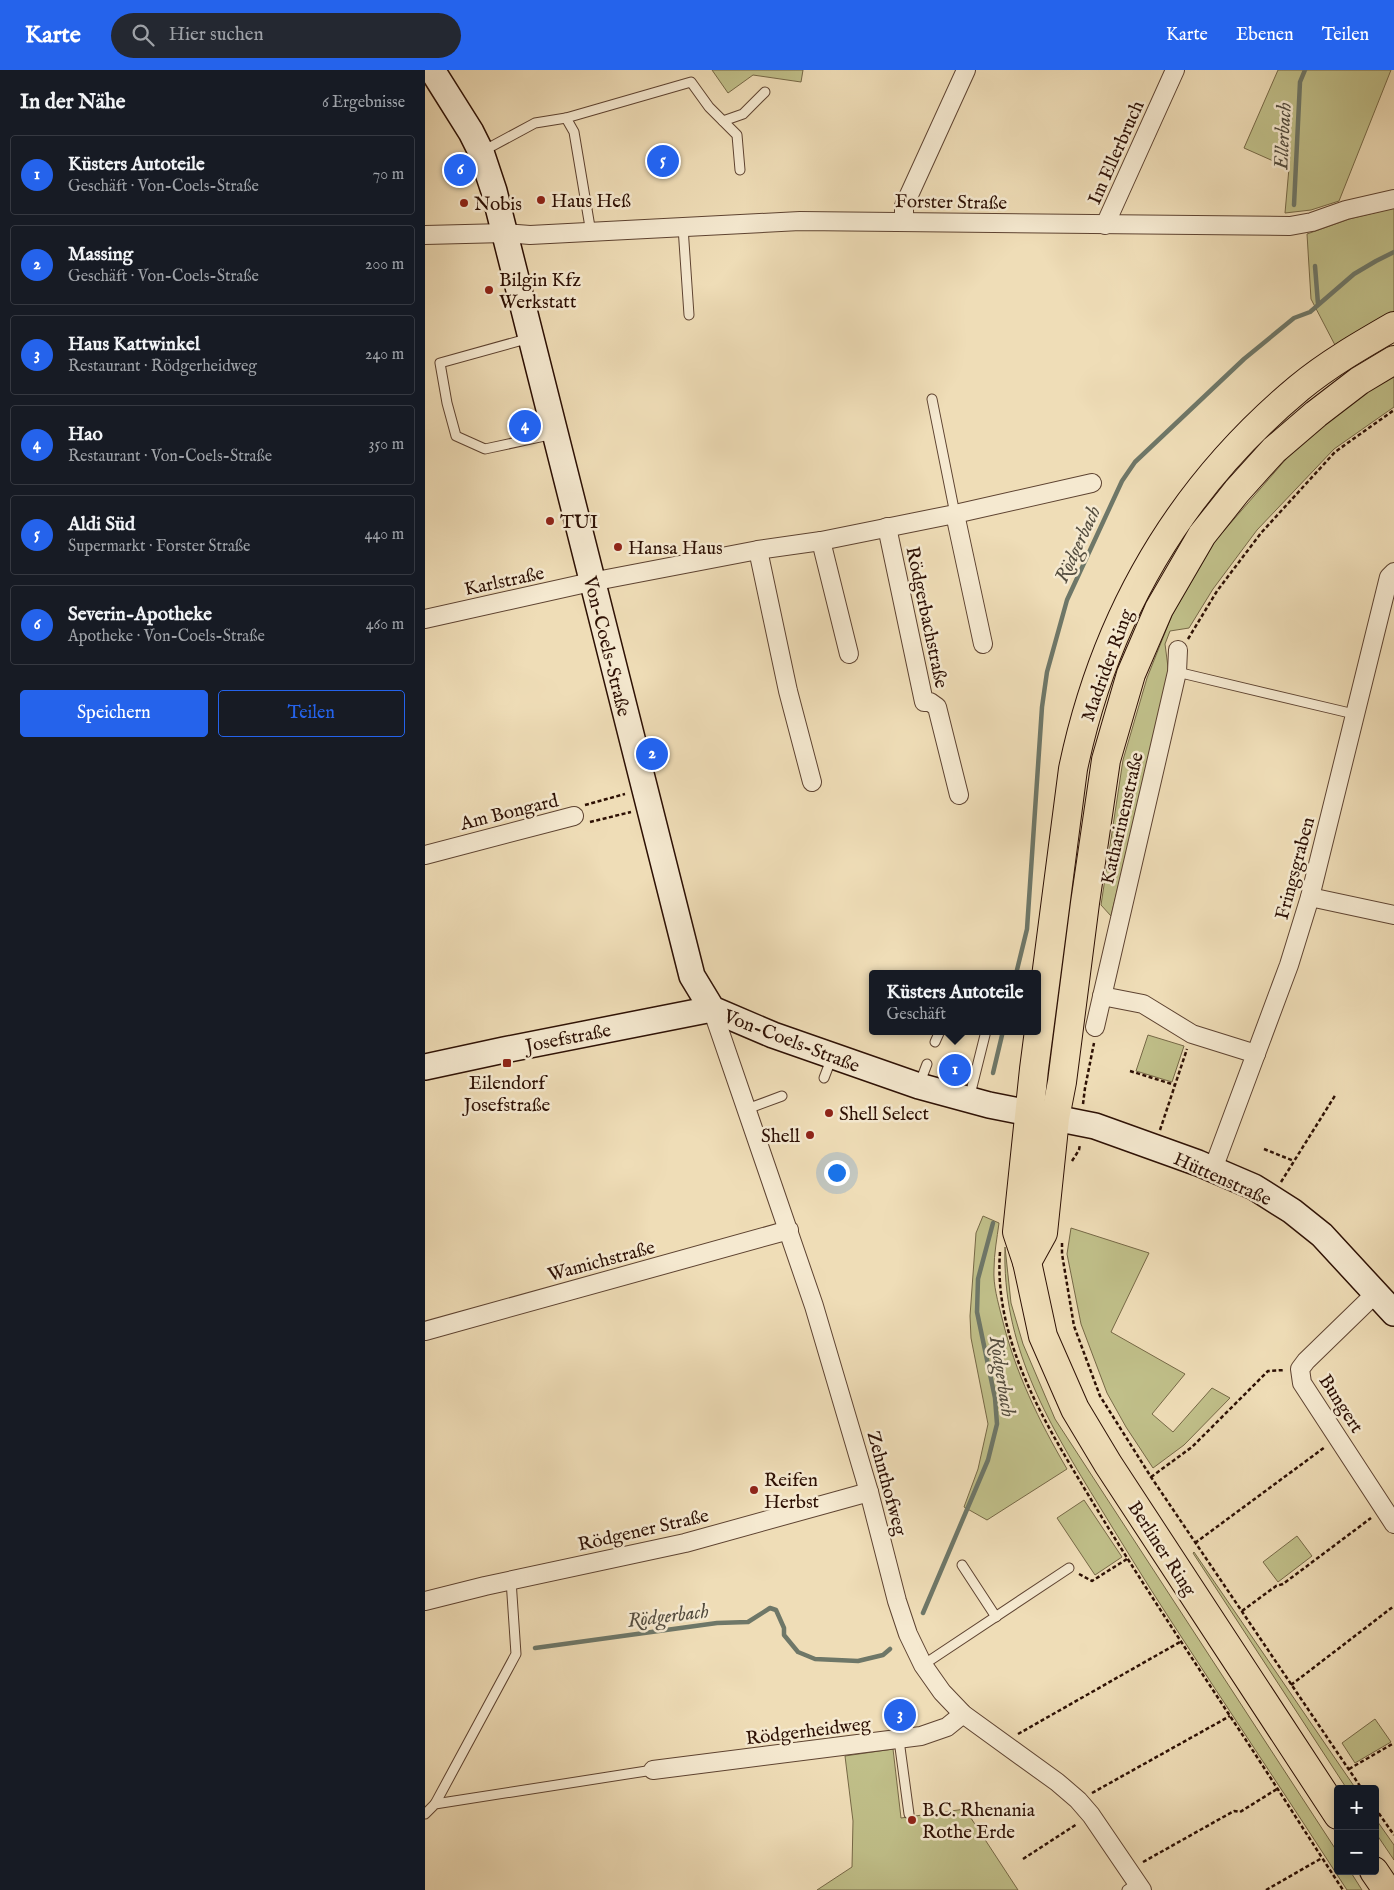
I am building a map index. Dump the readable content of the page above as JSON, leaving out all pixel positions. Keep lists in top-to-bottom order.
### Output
{
  "streets": {
    "main road": [
      "Von-Coels-Straße",
      "Madrider Ring",
      "Josefstraße",
      "Hüttenstraße",
      "Berliner Ring"
    ],
    "street": [
      "Im Ellerbruch",
      "Forster Straße",
      "Karlstraße",
      "Rödgerbachstraße",
      "Am Bongard",
      "Katharinenstraße",
      "Fringsgraben",
      "Wamichstraße",
      "Bungert",
      "Zehnthofweg",
      "Rödgener Straße",
      "Rödgerheidweg"
    ]
  },
  "crossings": [
    ["Im Ellerbruch", "Forster Straße"],
    ["Forster Straße", "Von-Coels-Straße"],
    ["Karlstraße", "Rödgerbachstraße"],
    ["Karlstraße", "Von-Coels-Straße"],
    ["Rödgerbachstraße", "Von-Coels-Straße"],
    ["Von-Coels-Straße", "Madrider Ring"],
    ["Von-Coels-Straße", "Am Bongard"],
    ["Von-Coels-Straße", "Josefstraße"],
    ["Von-Coels-Straße", "Hüttenstraße"],
    ["Von-Coels-Straße", "Zehnthofweg"],
    ["Von-Coels-Straße", "Berliner Ring"],
    ["Madrider Ring", "Hüttenstraße"],
    ["Madrider Ring", "Berliner Ring"],
    ["Fringsgraben", "Hüttenstraße"],
    ["Josefstraße", "Zehnthofweg"],
    ["Hüttenstraße", "Bungert"],
    ["Hüttenstraße", "Berliner Ring"],
    ["Wamichstraße", "Zehnthofweg"],
    ["Zehnthofweg", "Rödgener Straße"],
    ["Zehnthofweg", "Rödgerheidweg"]
  ],
  "water": ["Ellerbach", "Rödgerbach"],
  "places": {
    "other": [
      "Haus Heß",
      "Nobis",
      "Bilgin Kfz Werkstatt",
      "TUI",
      "Hansa Haus",
      "Shell Select",
      "Shell",
      "Reifen Herbst",
      "B.C. Rhenania Rothe Erde"
    ],
    "transit": ["Eilendorf Josefstraße"]
  },
  "page": {
    "header": "Karte",
    "search": "Hier suchen",
    "nav": ["Karte", "Ebenen", "Teilen"],
    "heading": ["In der Nähe", "6 Ergebnisse"],
    "list": [
      {
        "mark": "1",
        "name": "Küsters Autoteile",
        "note": "Geschäft · Von-Coels-Straße",
        "value": "70 m"
      },
      {
        "mark": "2",
        "name": "Massing",
        "note": "Geschäft · Von-Coels-Straße",
        "value": "200 m"
      },
      {
        "mark": "3",
        "name": "Haus Kattwinkel",
        "note": "Restaurant · Rödgerheidweg",
        "value": "240 m"
      },
      {
        "mark": "4",
        "name": "Hao",
        "note": "Restaurant · Von-Coels-Straße",
        "value": "350 m"
      },
      {
        "mark": "5",
        "name": "Aldi Süd",
        "note": "Supermarkt · Forster Straße",
        "value": "440 m"
      },
      {
        "mark": "6",
        "name": "Severin-Apotheke",
        "note": "Apotheke · Von-Coels-Straße",
        "value": "460 m"
      }
    ],
    "pins": [
      "5",
      "6",
      "4",
      "2",
      "1",
      "3"
    ],
    "buttons": ["Speichern", "Teilen"],
    "popup": ["Küsters Autoteile", "Geschäft"],
    "map_buttons": ["+", "−"]
  }
}
